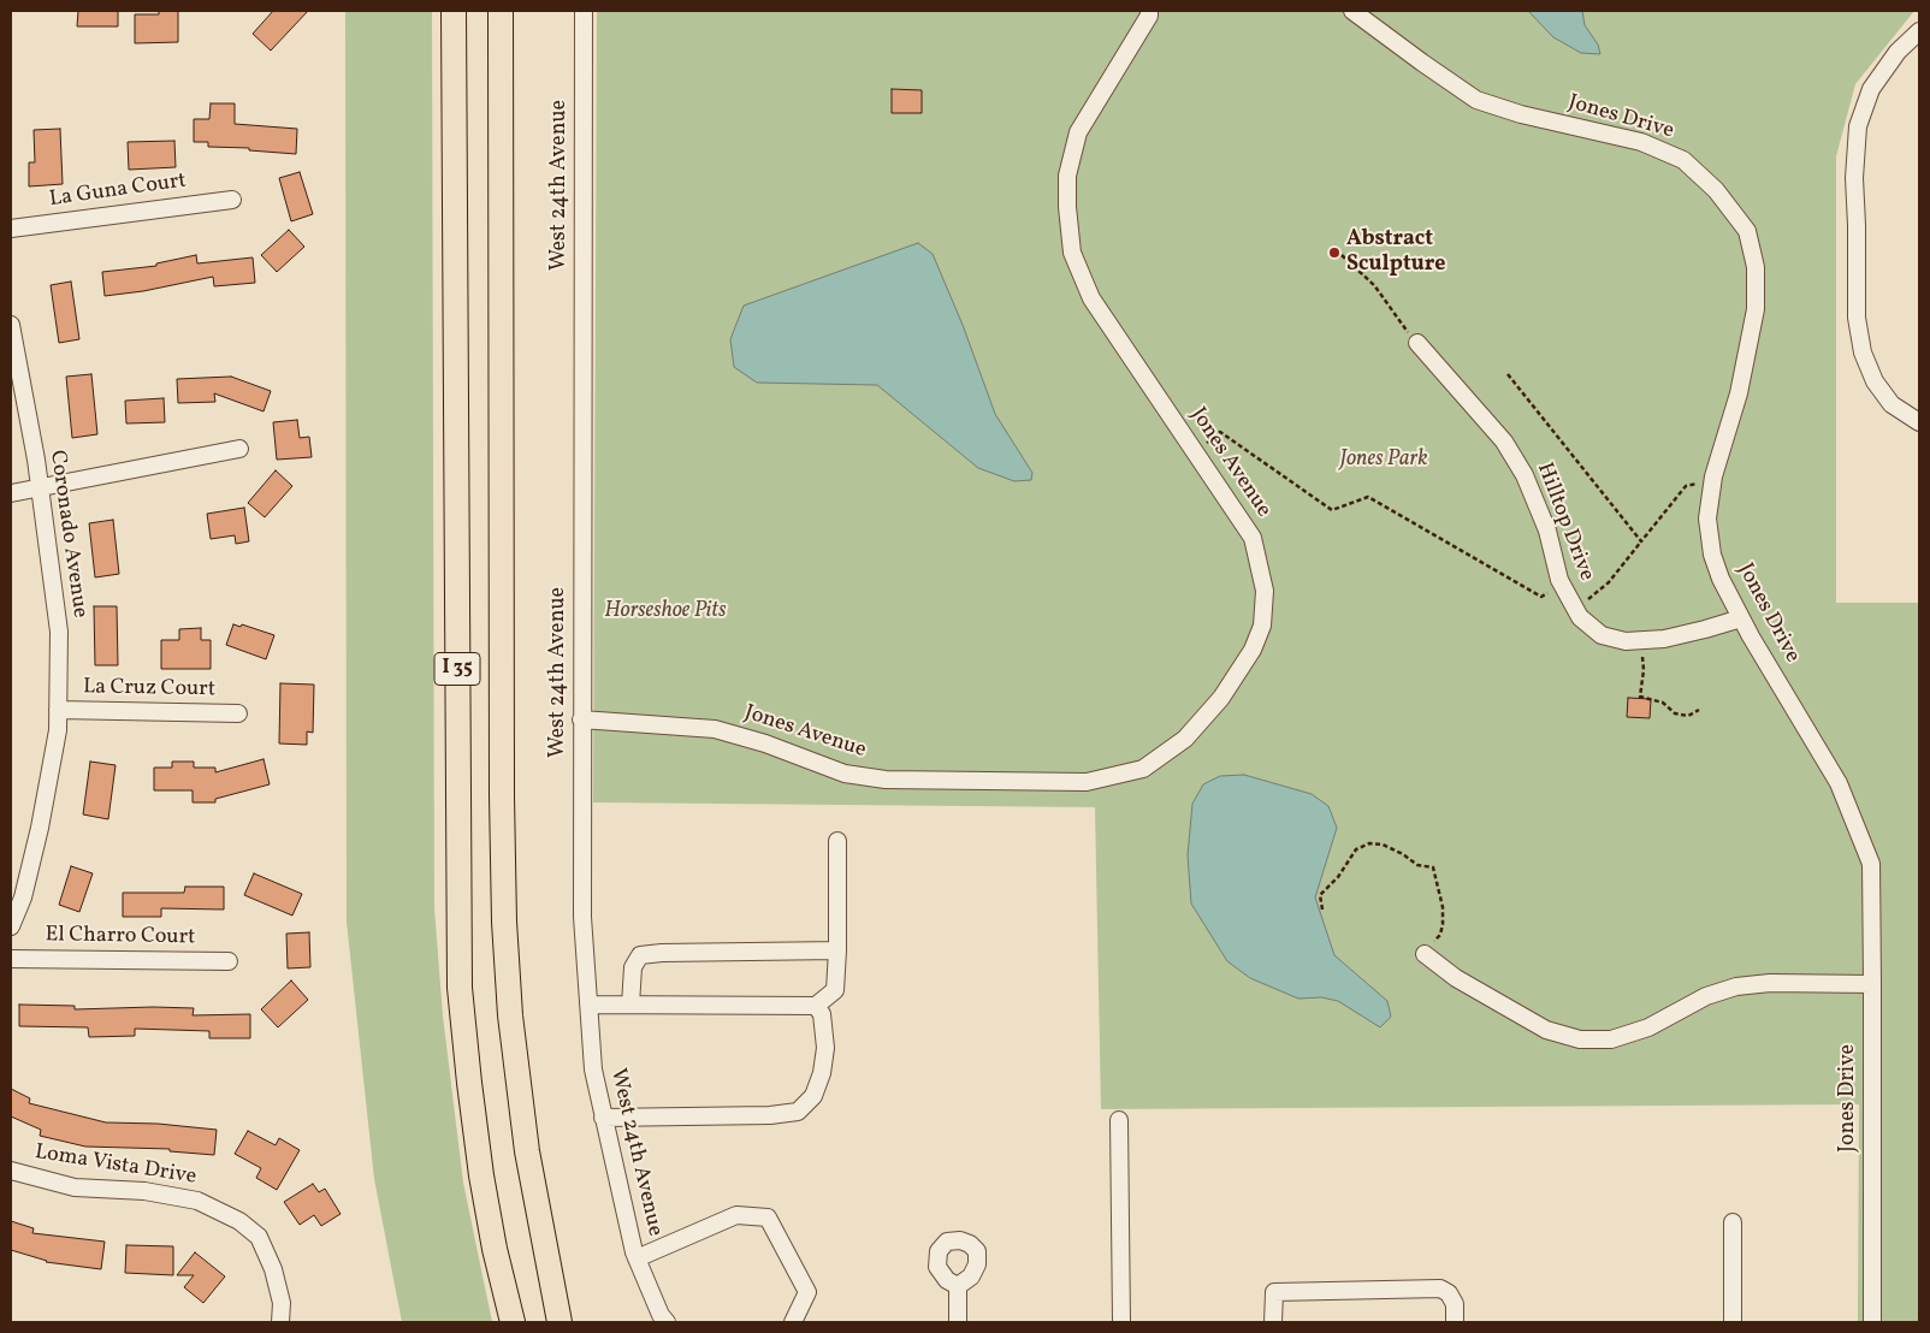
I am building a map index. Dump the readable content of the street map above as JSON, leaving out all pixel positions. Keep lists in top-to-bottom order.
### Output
{
  "streets": {
    "highway": ["I 35"],
    "street": [
      "Jones Drive",
      "West 24th Avenue",
      "La Guna Court",
      "Jones Avenue",
      "Hilltop Drive",
      "Coronado Avenue",
      "La Cruz Court",
      "El Charro Court",
      "Loma Vista Drive"
    ]
  },
  "crossings": [
    ["Jones Drive", "Hilltop Drive"],
    ["West 24th Avenue", "Jones Avenue"],
    ["Coronado Avenue", "La Cruz Court"]
  ],
  "parks": ["Jones Park", "Horseshoe Pits"],
  "places": ["Abstract Sculpture"]
}
